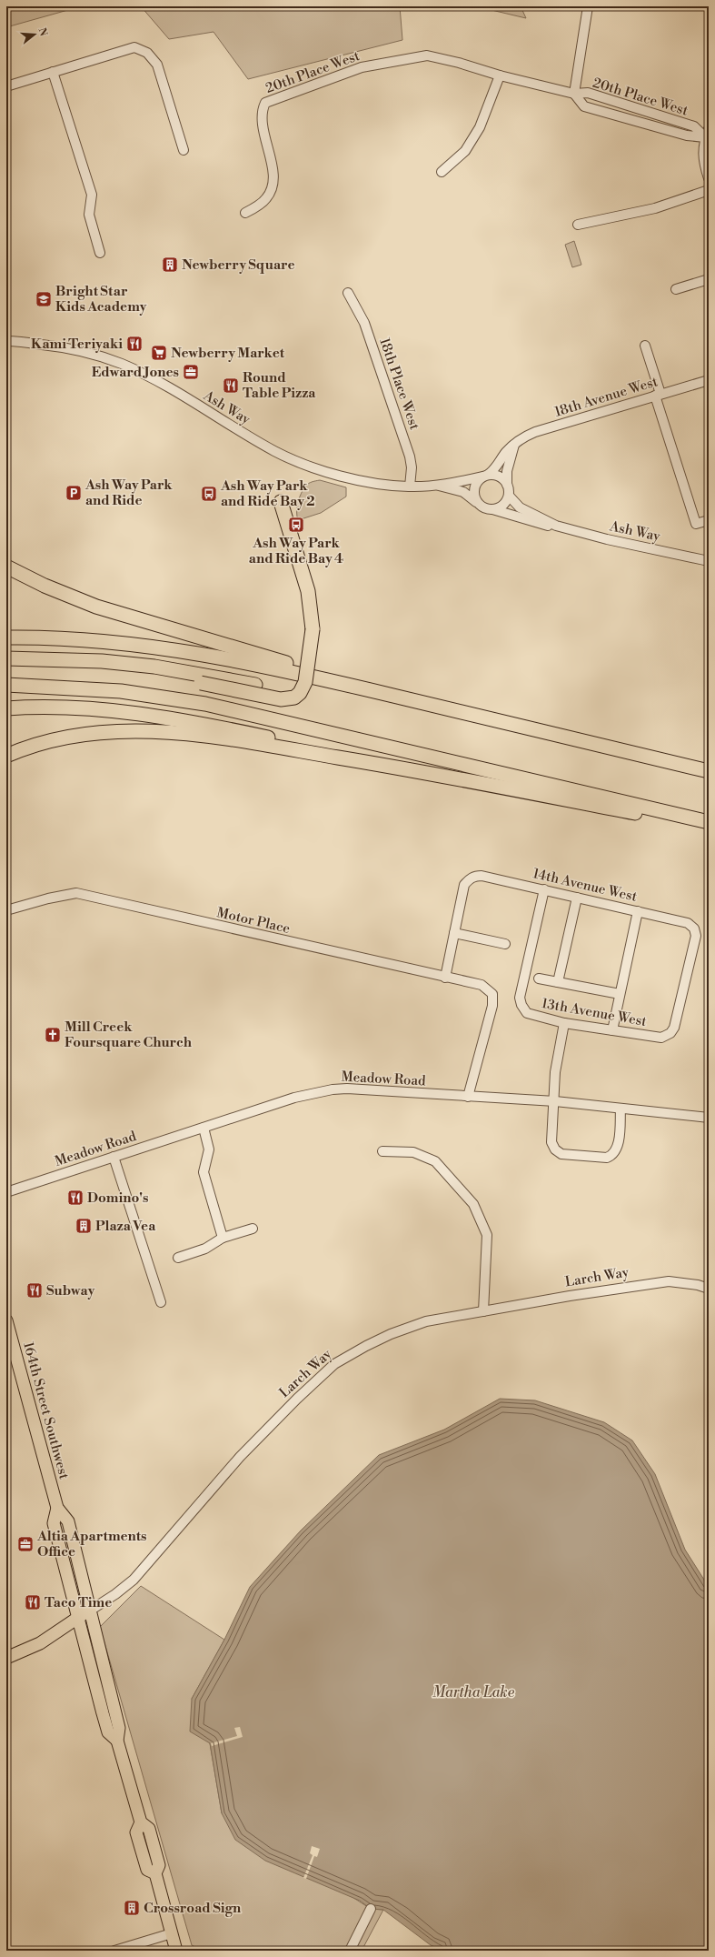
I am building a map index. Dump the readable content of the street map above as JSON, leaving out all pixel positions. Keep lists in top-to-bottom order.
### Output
{
  "streets": {
    "main road": ["Larch Way", "164th Street Southwest"],
    "street": [
      "20th Place West",
      "18th Place West",
      "18th Avenue West",
      "Ash Way",
      "14th Avenue West",
      "Motor Place",
      "13th Avenue West",
      "Meadow Road"
    ]
  },
  "crossings": [
    ["18th Place West", "Ash Way"],
    ["18th Avenue West", "Ash Way"],
    ["14th Avenue West", "13th Avenue West"],
    ["Motor Place", "Meadow Road"],
    ["Larch Way", "164th Street Southwest"]
  ],
  "water": ["Martha Lake"],
  "places": {
    "building": ["Newberry Square", "Plaza Vea", "Crossroad Sign"],
    "school or university": ["Bright Star Kids Academy"],
    "restaurant": [
      "Kami Teriyaki",
      "Round Table Pizza",
      "Domino's",
      "Subway",
      "Taco Time"
    ],
    "supermarket": ["Newberry Market"],
    "office": ["Edward Jones", "Altia Apartments Office"],
    "parking": ["Ash Way Park and Ride"],
    "bus stop": ["Ash Way Park and Ride Bay 2", "Ash Way Park and Ride Bay 4"],
    "church": ["Mill Creek Foursquare Church"]
  },
  "north": "right"
}
